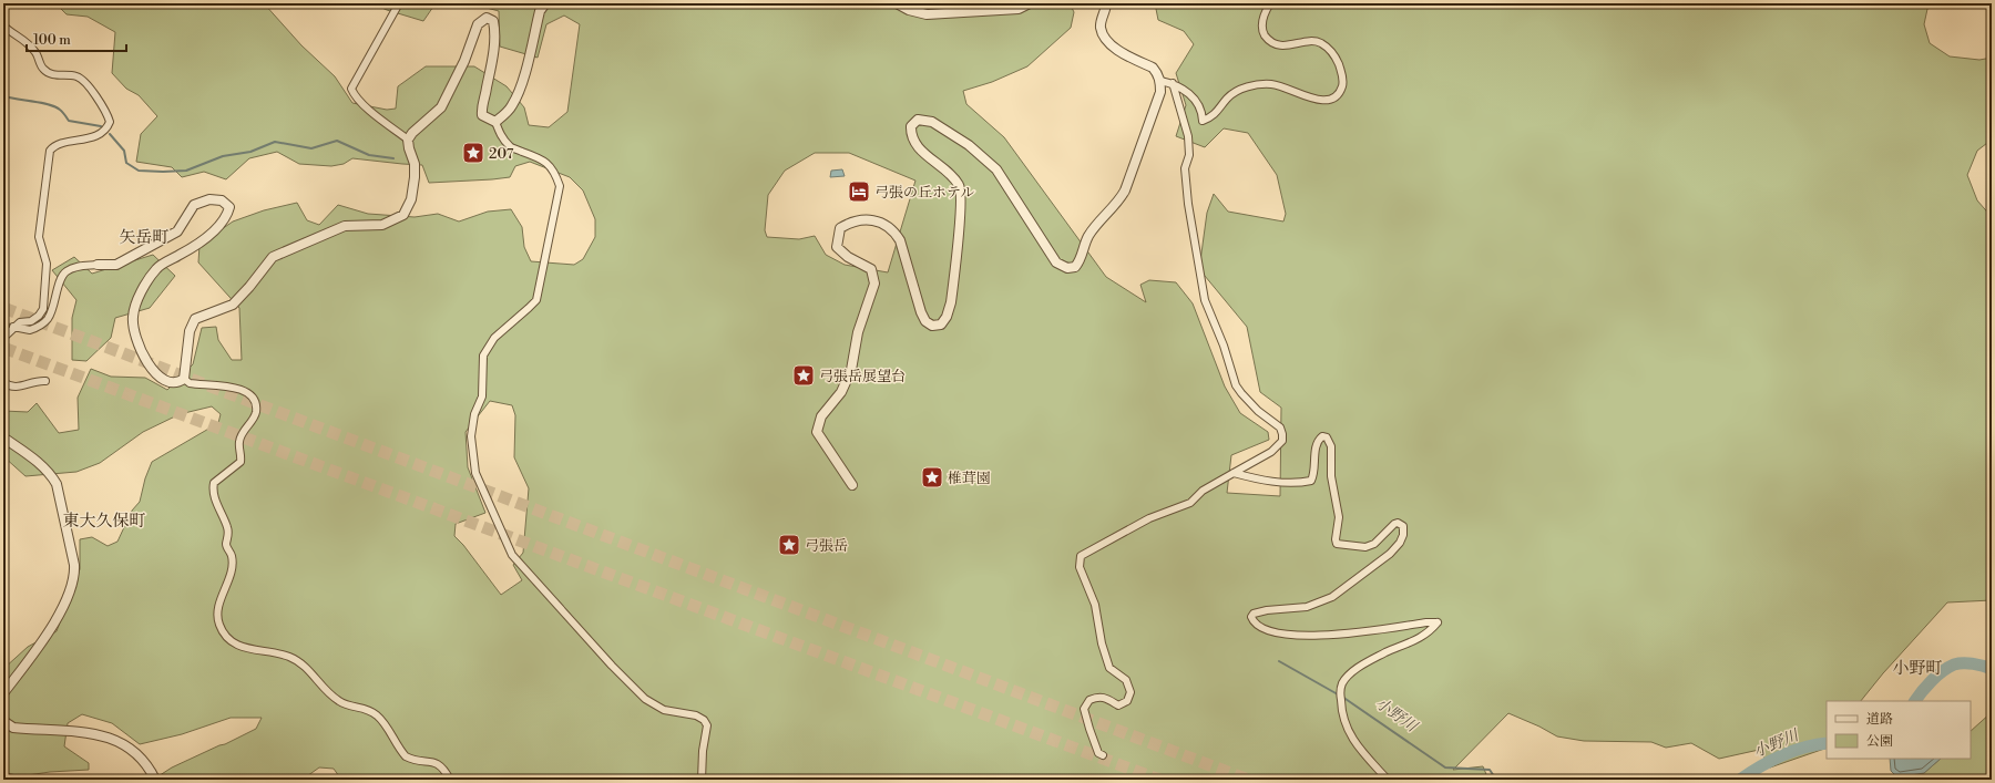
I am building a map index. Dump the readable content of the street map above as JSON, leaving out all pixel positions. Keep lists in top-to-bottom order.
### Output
{
  "districts": ["矢岳町", "東大久保町", "小野町"],
  "water": ["小野川"],
  "places": {
    "place": [
      "207",
      "弓張岳展望台",
      "椎茸園",
      "弓張岳"
    ],
    "hotel": ["弓張の丘ホテル"]
  },
  "legend": ["道路", "公園"],
  "scale_bar": "100 m"
}
